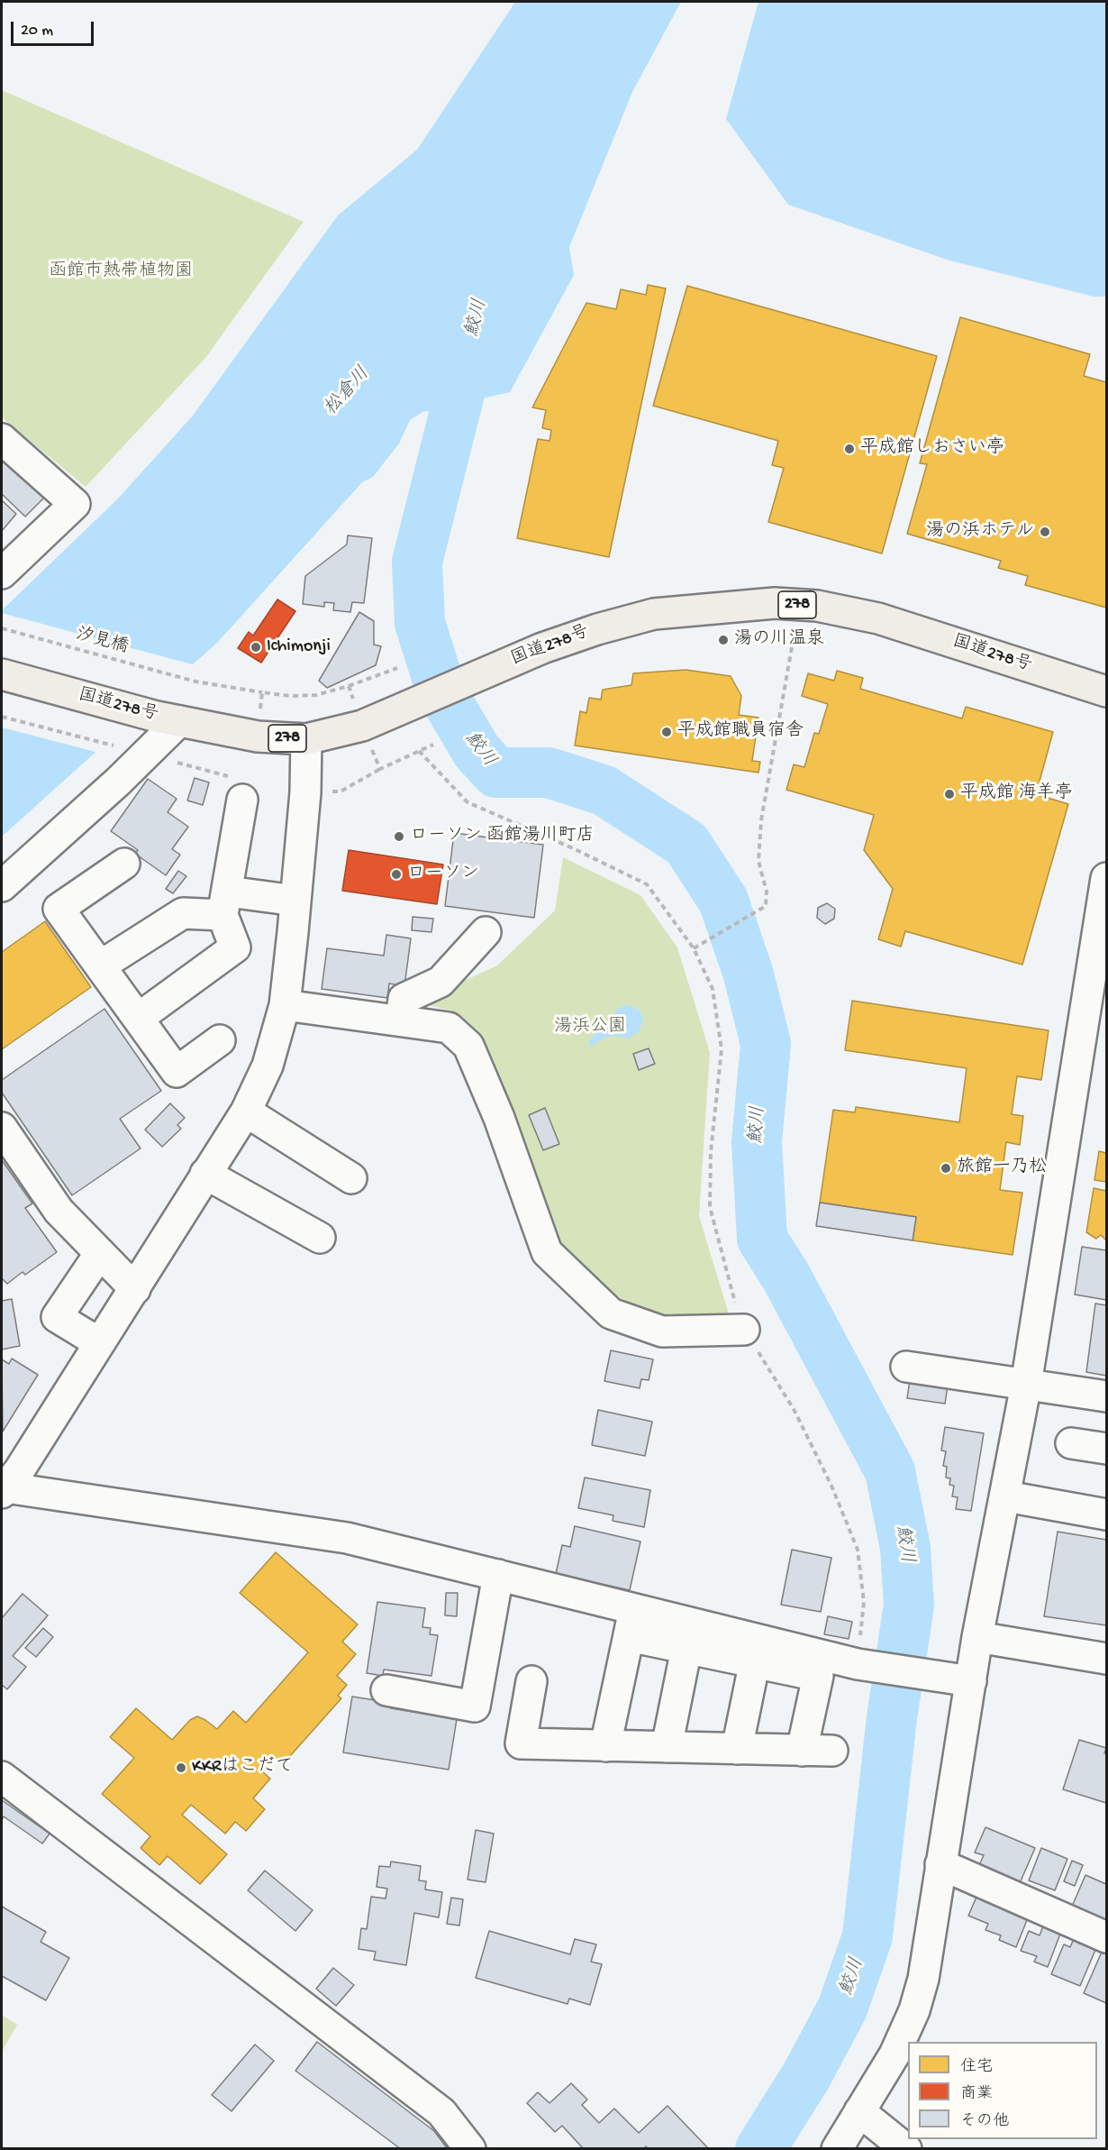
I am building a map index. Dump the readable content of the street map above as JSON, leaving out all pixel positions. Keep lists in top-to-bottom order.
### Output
{
  "streets": {
    "highway": ["278", "国道278号"],
    "path": ["汐見橋"]
  },
  "water": ["鮫川", "松倉川"],
  "parks": ["函館市熱帯植物園", "湯浜公園"],
  "places": [
    "平成館しおさい亭",
    "湯の浜ホテル",
    "湯の川温泉",
    "Ichimonji",
    "平成館職員宿舎",
    "平成館 海羊亭",
    "ローソン 函館湯川町店",
    "ローソン",
    "旅館一乃松",
    "KKRはこだて"
  ],
  "legend": ["住宅", "商業", "その他"],
  "scale_bar": "20 m"
}
